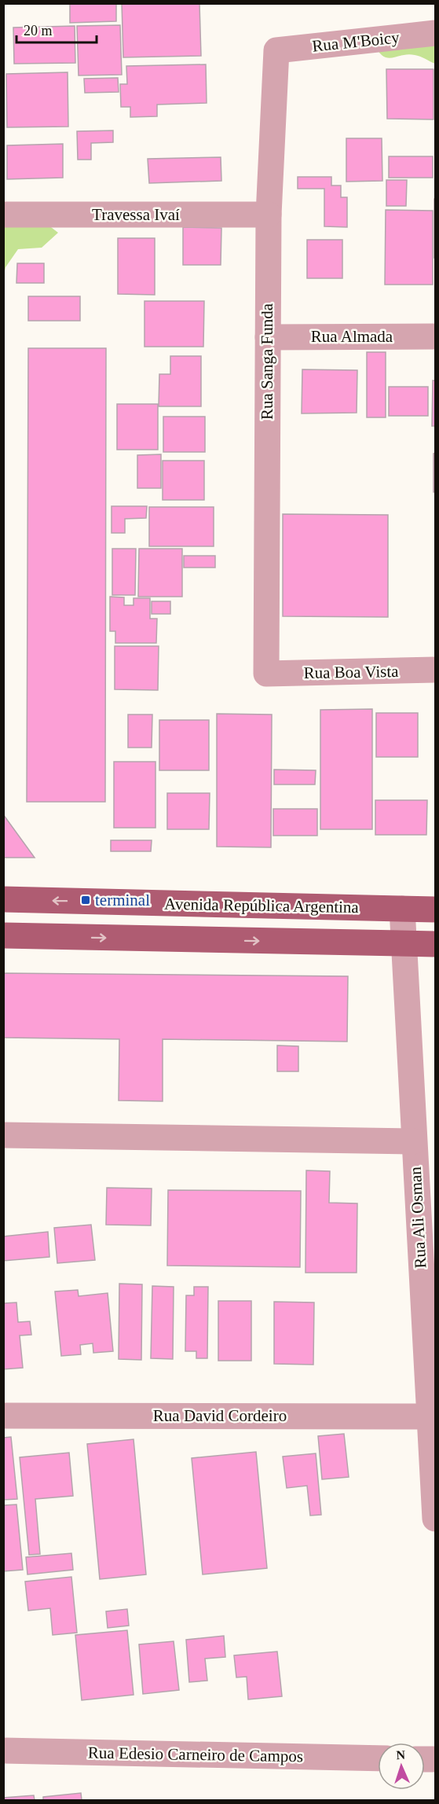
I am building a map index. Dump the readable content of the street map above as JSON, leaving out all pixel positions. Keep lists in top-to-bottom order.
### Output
{
  "streets": {
    "main road": ["Avenida República Argentina"],
    "street": [
      "Rua M'Boicy",
      "Travessa Ivaí",
      "Rua Almada",
      "Rua Sanga Funda",
      "Rua Boa Vista",
      "Rua Ali Osman",
      "Rua David Cordeiro",
      "Rua Edesio Carneiro de Campos"
    ]
  },
  "crossings": [
    ["Rua M'Boicy", "Rua Sanga Funda"],
    ["Travessa Ivaí", "Rua Sanga Funda"],
    ["Rua Almada", "Rua Sanga Funda"],
    ["Rua Sanga Funda", "Rua Boa Vista"],
    ["Avenida República Argentina", "Rua Ali Osman"],
    ["Rua Ali Osman", "Rua David Cordeiro"]
  ],
  "places": {
    "transit": ["terminal"]
  },
  "scale_bar": "20 m",
  "north": "top"
}
